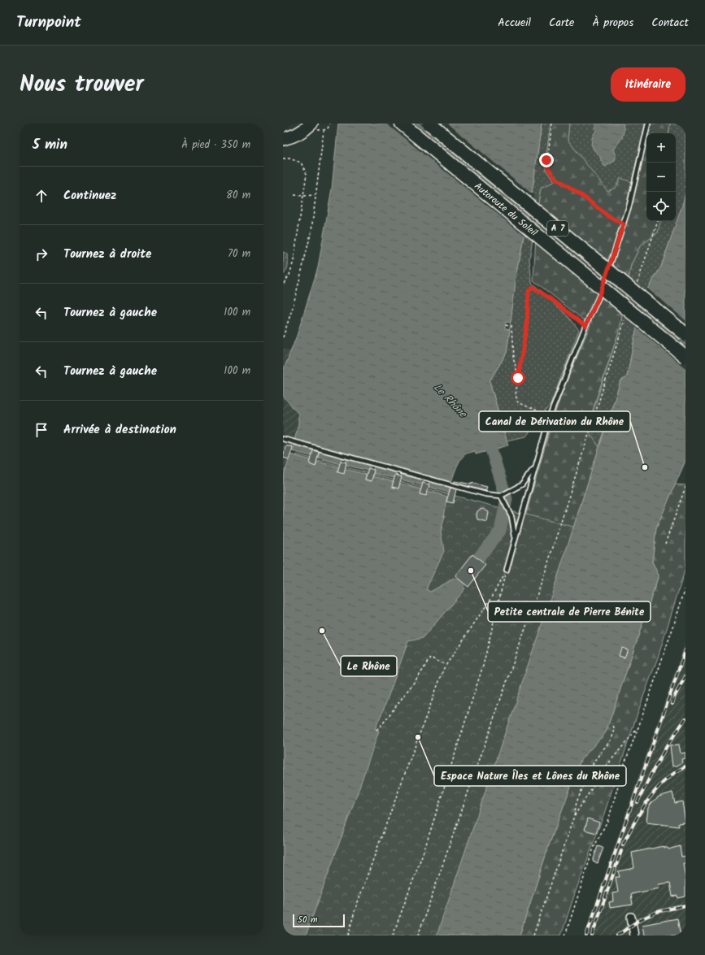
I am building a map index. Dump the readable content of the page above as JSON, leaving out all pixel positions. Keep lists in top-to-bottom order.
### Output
{
  "streets": {
    "highway": ["Autoroute du Soleil", "A 7"]
  },
  "water": ["Le Rhône"],
  "places": [
    "Canal de Dérivation du Rhône",
    "Petite centrale de Pierre Bénite",
    "Le Rhône",
    "Espace Nature Îles et Lônes du Rhône"
  ],
  "scale_bar": "50 m",
  "page": {
    "header": "Turnpoint",
    "nav": [
      "Accueil",
      "Carte",
      "À propos",
      "Contact"
    ],
    "title": "Nous trouver",
    "buttons": "Itinéraire",
    "heading": ["5 min", "À pied · 350 m"],
    "map_buttons": ["+", "−"],
    "list": [
      ["Continuez", "80 m"],
      ["Tournez à droite", "70 m"],
      ["Tournez à gauche", "100 m"],
      ["Tournez à gauche", "100 m"],
      "Arrivée à destination"
    ],
    "scale": "50 m"
  }
}
